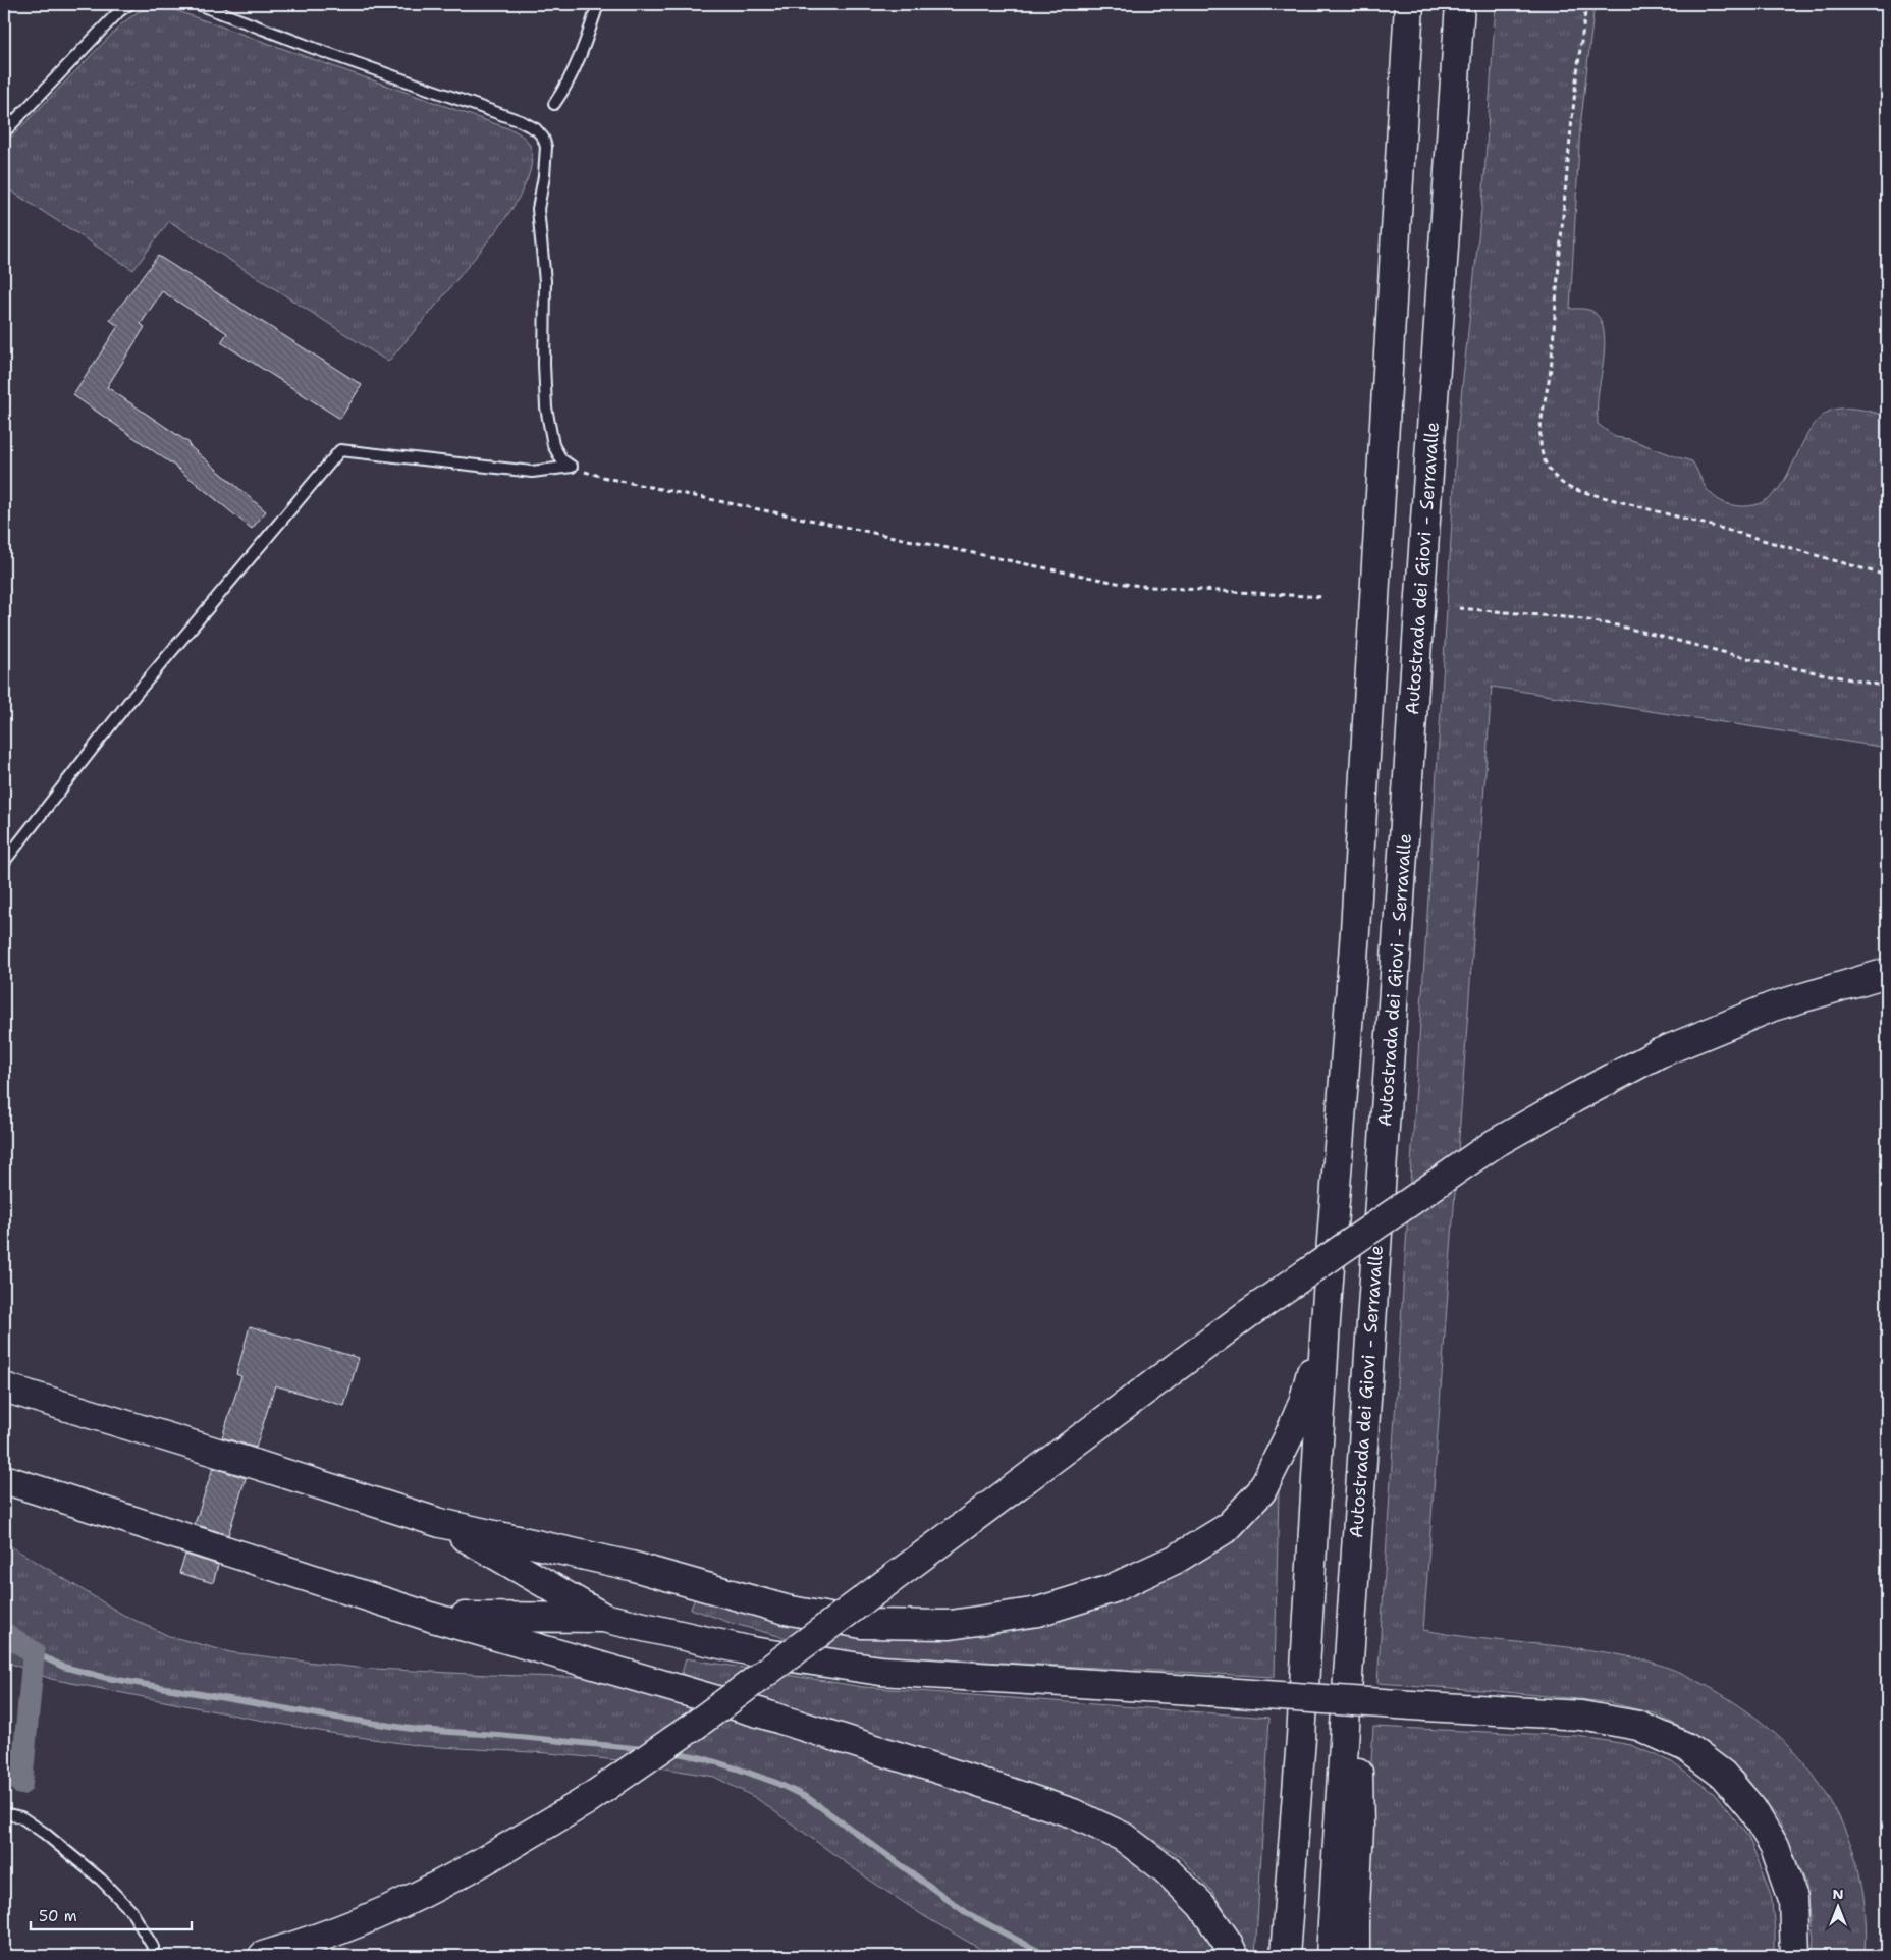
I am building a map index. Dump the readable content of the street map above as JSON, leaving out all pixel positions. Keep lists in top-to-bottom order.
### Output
{
  "streets": {
    "main road": ["Autostrada dei Giovi - Serravalle"]
  },
  "scale_bar": "50 m",
  "north": "top"
}
